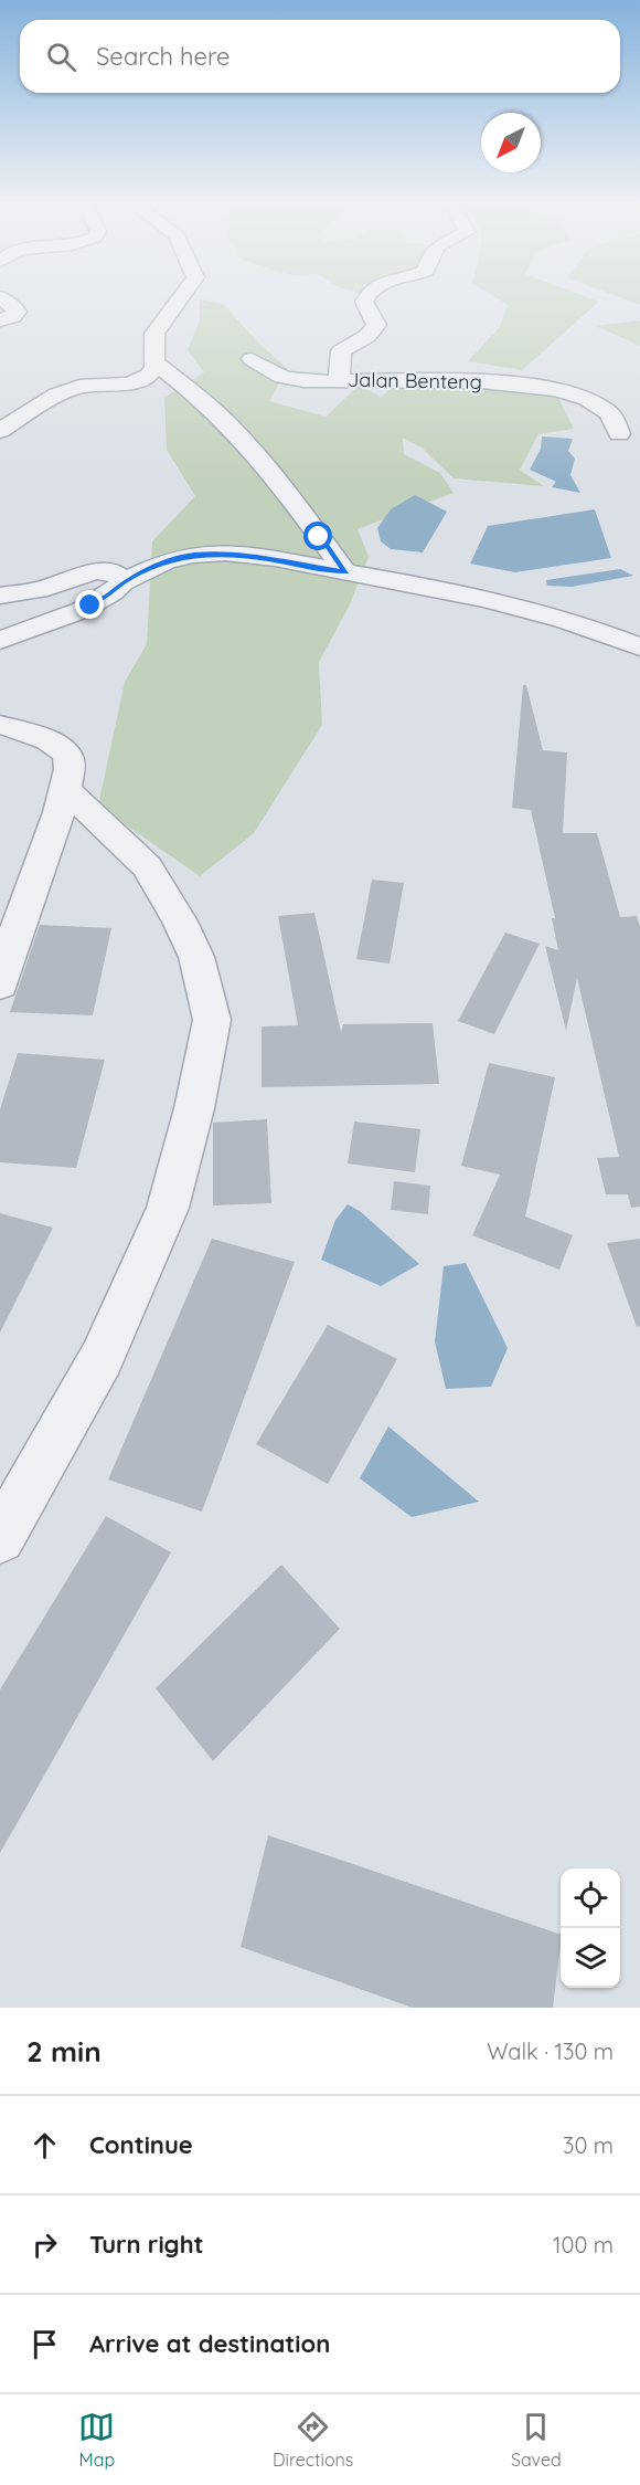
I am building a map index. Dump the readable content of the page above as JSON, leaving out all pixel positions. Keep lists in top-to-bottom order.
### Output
{
  "streets": {
    "street": ["Jalan Benteng"]
  },
  "north": "bottom left",
  "page": {
    "search": "Search here",
    "heading": ["2 min", "Walk · 130 m"],
    "list": [
      ["Continue", "30 m"],
      ["Turn right", "100 m"],
      "Arrive at destination"
    ],
    "nav": ["Map", "Directions", "Saved"]
  }
}
